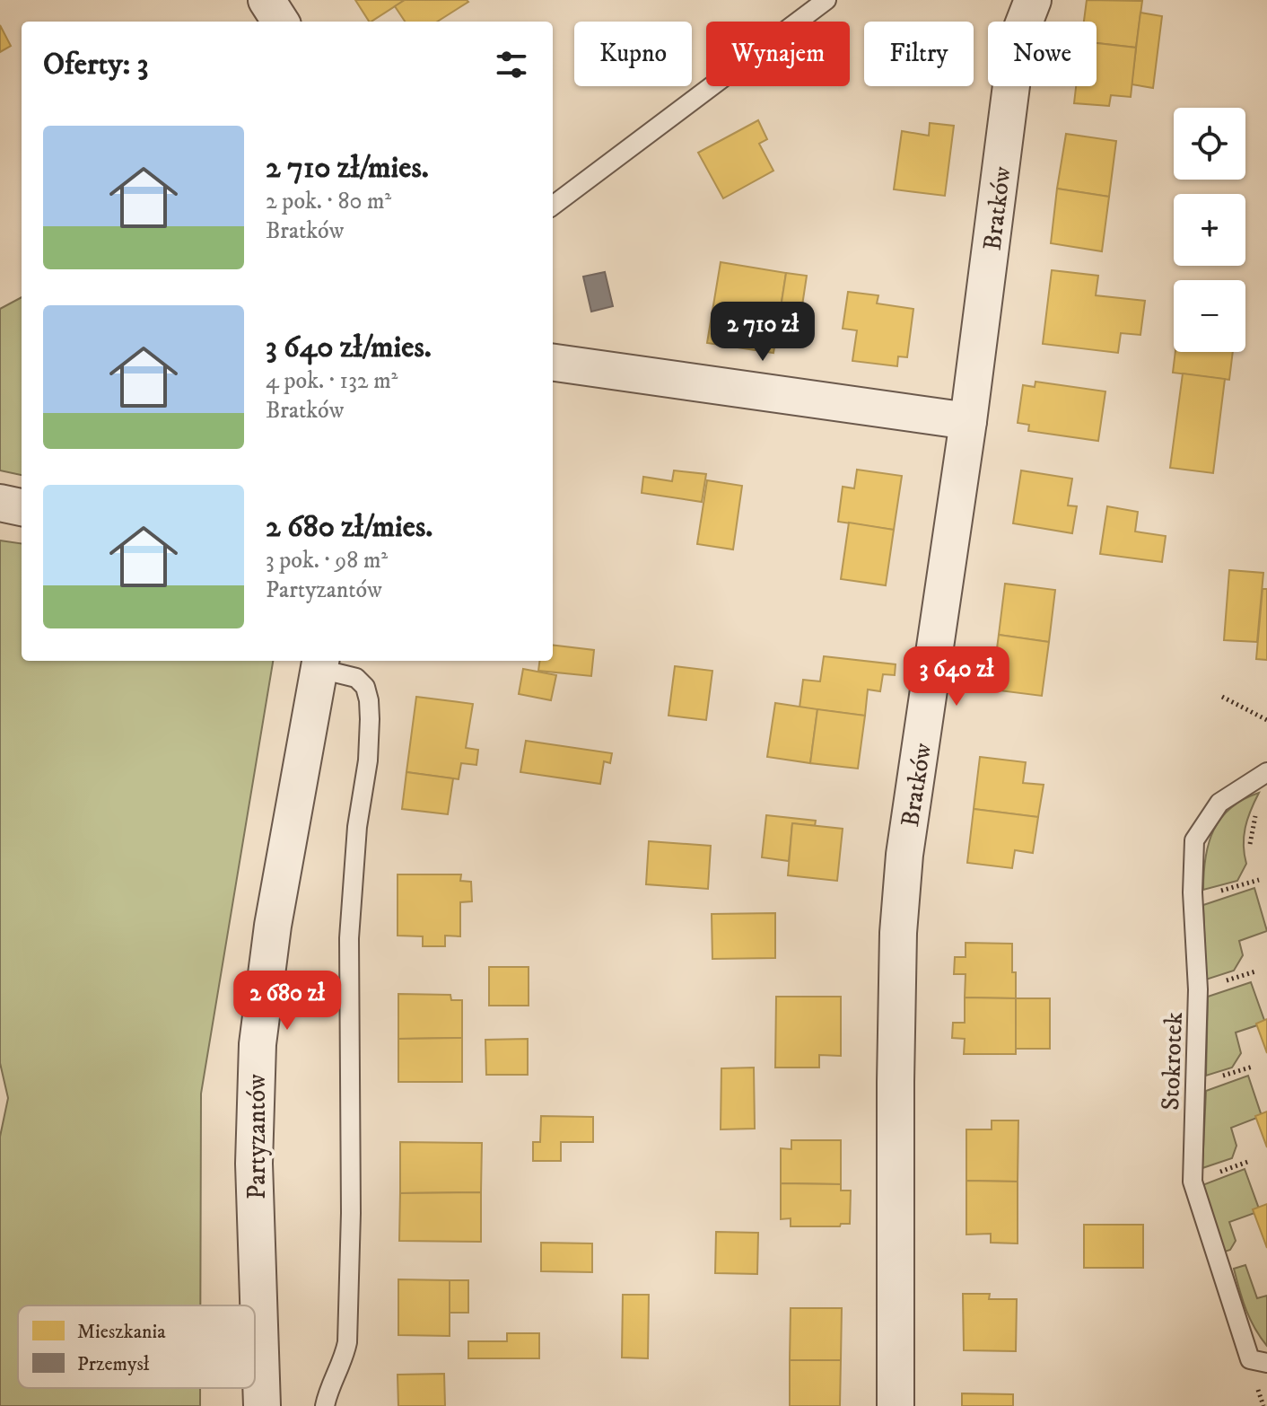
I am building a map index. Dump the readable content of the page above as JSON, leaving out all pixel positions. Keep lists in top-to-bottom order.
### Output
{
  "streets": {
    "street": ["Bratków", "Partyzantów"],
    "lane": ["Stokrotek"]
  },
  "legend": ["Mieszkania", "Przemysł"],
  "page": {
    "chip": [
      "Kupno",
      "Wynajem",
      "Filtry",
      "Nowe"
    ],
    "heading": "Oferty: 3",
    "map_buttons": ["+", "−"],
    "list": [
      {
        "name": "2 710 zł/mies.",
        "note": "2 pok. · 80 m² · Bratków"
      },
      {
        "name": "3 640 zł/mies.",
        "note": "4 pok. · 132 m² · Bratków"
      },
      {
        "name": "2 680 zł/mies.",
        "note": "3 pok. · 98 m² · Partyzantów"
      }
    ],
    "price": ["2 710 zł", "3 640 zł", "2 680 zł"]
  }
}
